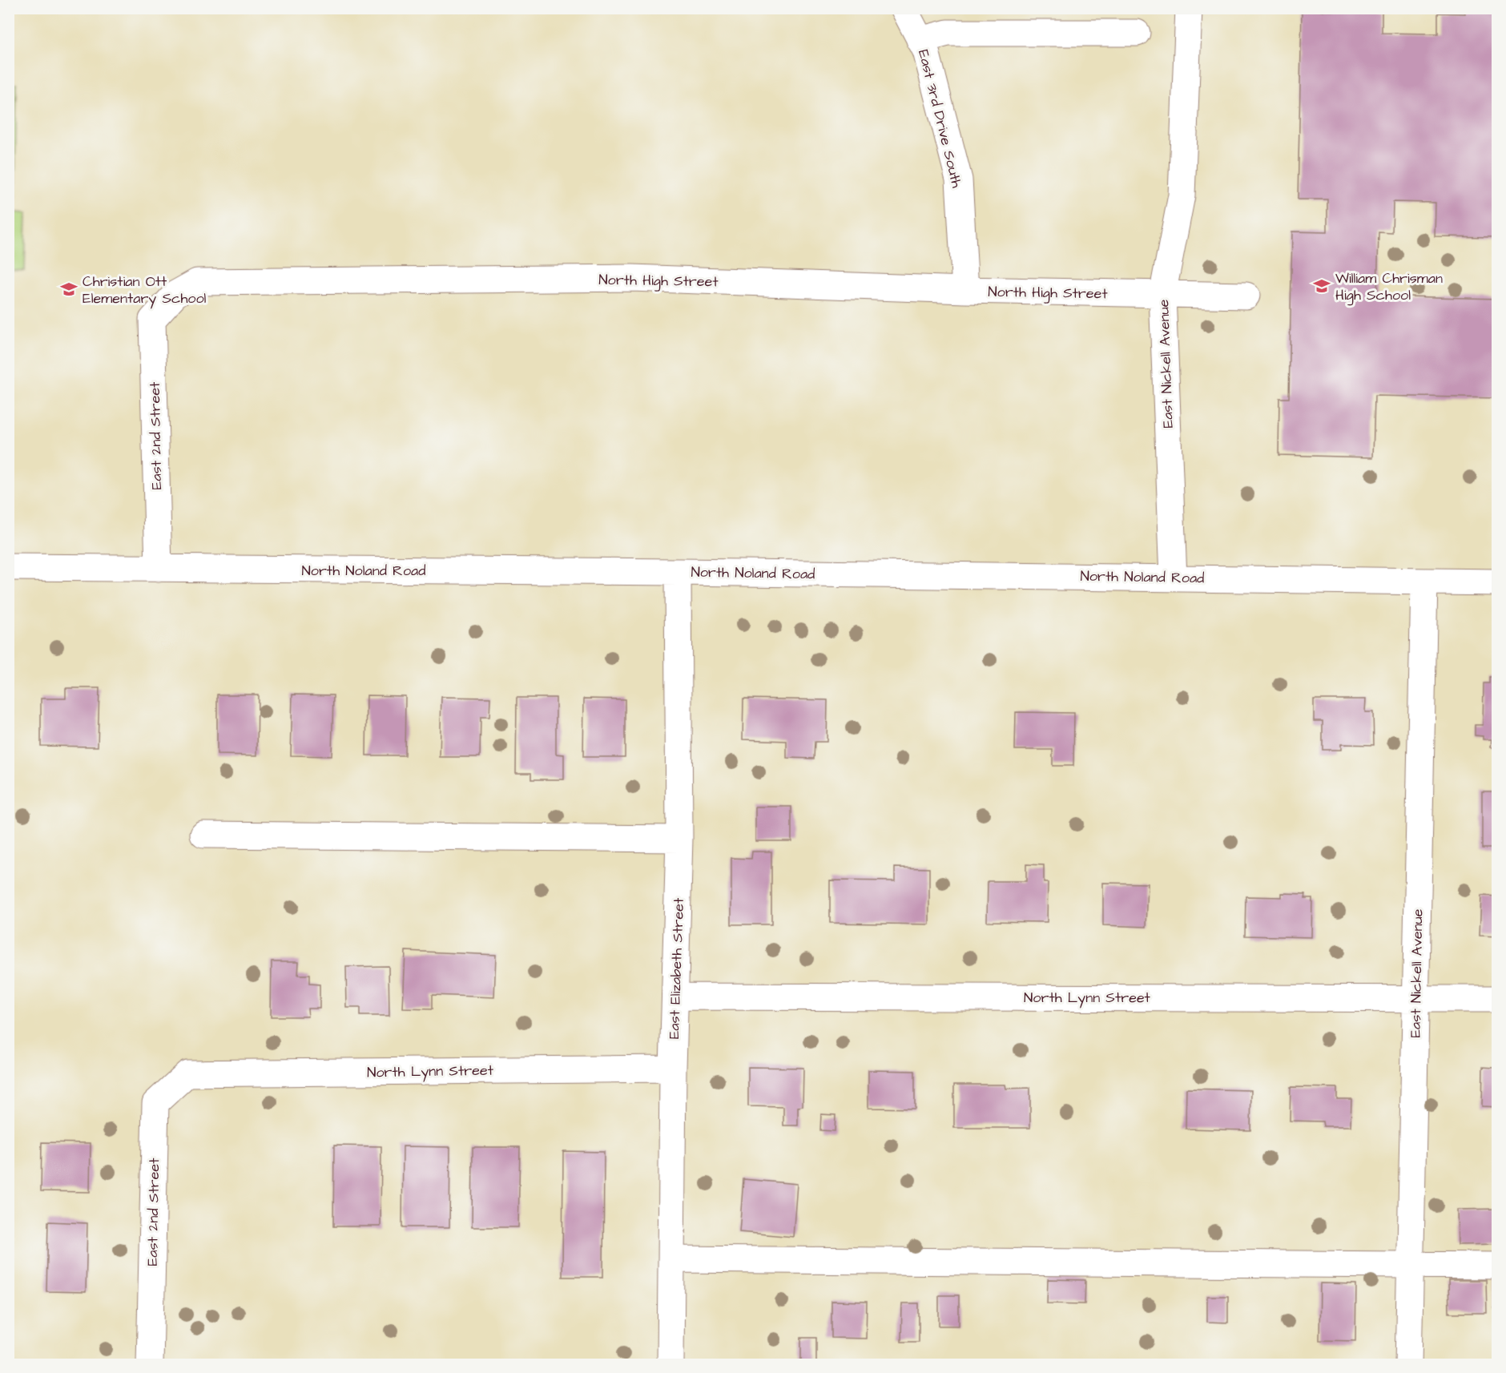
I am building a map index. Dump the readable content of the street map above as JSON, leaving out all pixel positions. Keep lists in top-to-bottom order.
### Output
{
  "streets": {
    "street": [
      "East 3rd Drive South",
      "North High Street",
      "East Nickell Avenue",
      "East 2nd Street",
      "North Noland Road",
      "East Elizabeth Street",
      "North Lynn Street"
    ]
  },
  "crossings": [
    ["East 3rd Drive South", "North High Street"],
    ["North High Street", "East Nickell Avenue"],
    ["North High Street", "East 2nd Street"],
    ["East Nickell Avenue", "North Noland Road"],
    ["East Nickell Avenue", "North Lynn Street"],
    ["East 2nd Street", "North Noland Road"],
    ["East 2nd Street", "North Lynn Street"],
    ["North Noland Road", "East Elizabeth Street"],
    ["East Elizabeth Street", "North Lynn Street"]
  ],
  "places": {
    "school or university": ["William Chrisman High School", "Christian Ott Elementary School"]
  }
}
